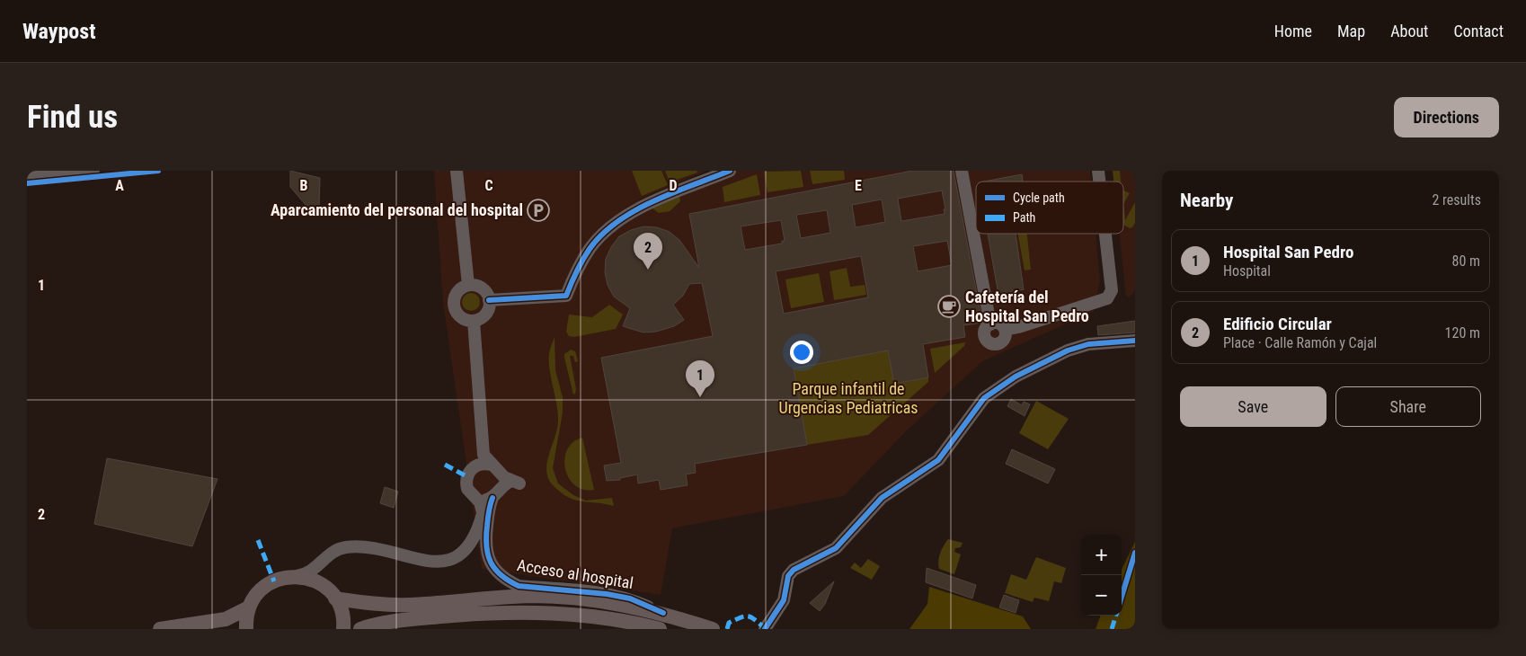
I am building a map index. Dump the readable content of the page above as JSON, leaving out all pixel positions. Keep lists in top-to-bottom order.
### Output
{
  "streets": {
    "street": ["Acceso al hospital"]
  },
  "parks": ["Parque infantil de Urgencias Pediatricas"],
  "places": {
    "parking": ["Aparcamiento del personal del hospital"],
    "cafe": ["Cafetería del Hospital San Pedro"]
  },
  "legend": ["Cycle path", "Path"],
  "page": {
    "header": "Waypost",
    "nav": [
      "Home",
      "Map",
      "About",
      "Contact"
    ],
    "buttons": [
      "Directions",
      ["Save", "Share"]
    ],
    "title": "Find us",
    "heading": ["Nearby", "2 results"],
    "list": [
      {
        "mark": "1",
        "name": "Hospital San Pedro",
        "note": "Hospital",
        "value": "80 m"
      },
      {
        "mark": "2",
        "name": "Edificio Circular",
        "note": "Place · Calle Ramón y Cajal",
        "value": "120 m"
      }
    ],
    "pins": ["2", "1"],
    "map_buttons": ["+", "−"]
  },
  "grid": {
    "columns": [
      "A",
      "B",
      "C",
      "D",
      "E"
    ],
    "rows": ["1", "2"]
  }
}
